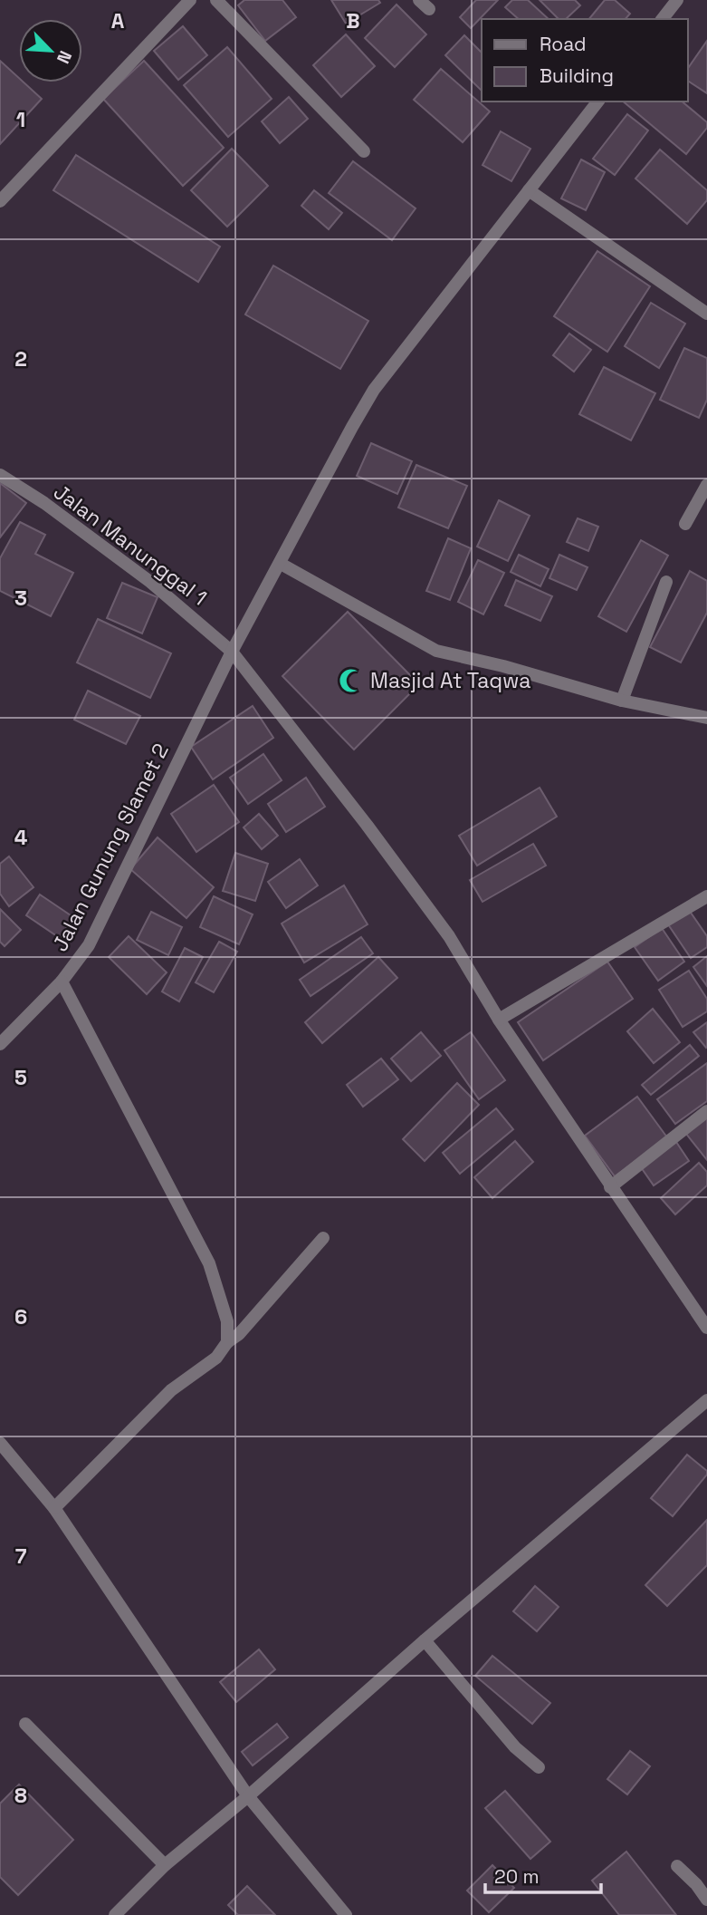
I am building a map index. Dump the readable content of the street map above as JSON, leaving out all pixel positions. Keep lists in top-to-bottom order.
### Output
{
  "streets": {
    "street": ["Jalan Manunggal 1", "Jalan Gunung Slamet 2"]
  },
  "crossings": [
    ["Jalan Manunggal 1", "Jalan Gunung Slamet 2"]
  ],
  "places": {
    "mosque": ["Masjid At Taqwa"]
  },
  "legend": ["Road", "Building"],
  "scale_bar": "20 m",
  "north": "bottom right",
  "grid": {
    "columns": ["A", "B"],
    "rows": [
      "1",
      "2",
      "3",
      "4",
      "5",
      "6",
      "7",
      "8"
    ]
  }
}
